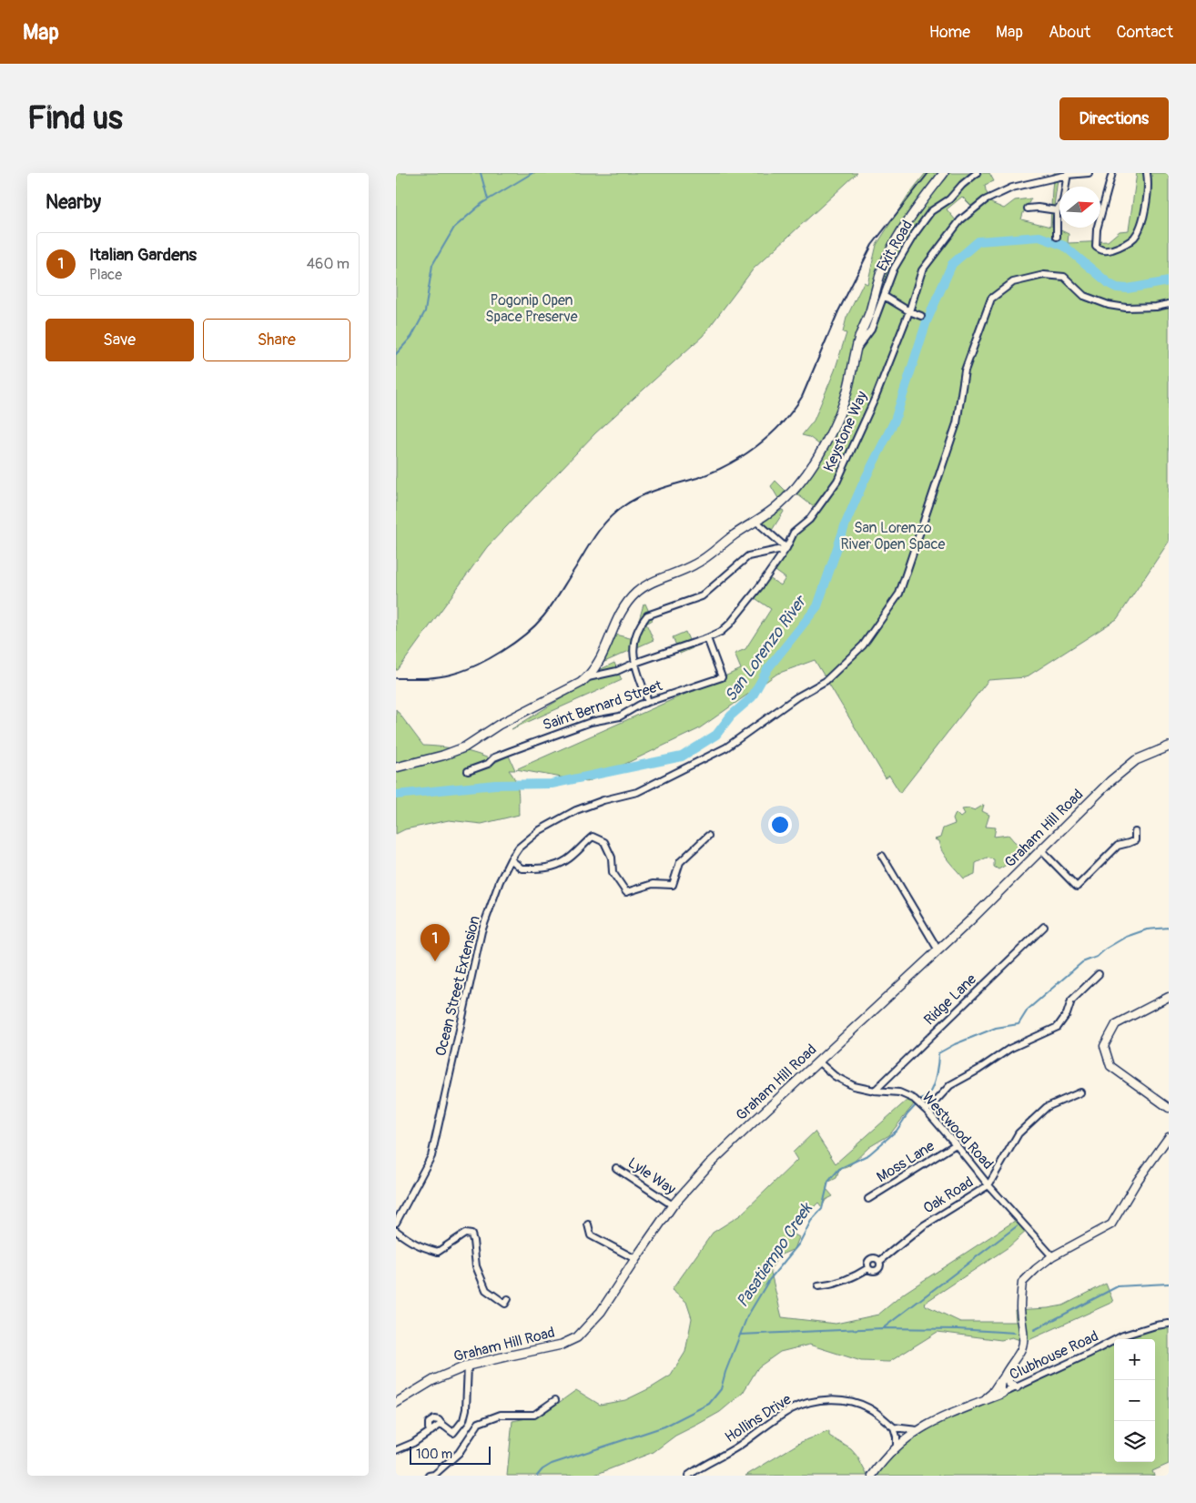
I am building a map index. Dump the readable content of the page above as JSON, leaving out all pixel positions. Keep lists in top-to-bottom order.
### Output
{
  "streets": {
    "main road": ["Graham Hill Road"],
    "street": [
      "Exit Road",
      "Keystone Way",
      "Saint Bernard Street",
      "Ocean Street Extension",
      "Ridge Lane",
      "Westwood Road",
      "Moss Lane",
      "Lyle Way",
      "Oak Road",
      "Clubhouse Road",
      "Hollins Drive"
    ]
  },
  "crossings": [
    ["Keystone Way", "Saint Bernard Street"],
    ["Graham Hill Road", "Westwood Road"],
    ["Graham Hill Road", "Lyle Way"],
    ["Ridge Lane", "Westwood Road"],
    ["Westwood Road", "Moss Lane"],
    ["Westwood Road", "Oak Road"]
  ],
  "water": ["San Lorenzo River", "Pasatiempo Creek"],
  "parks": ["Pogonip Open Space Preserve", "San Lorenzo River Open Space"],
  "scale_bar": "100 m",
  "north": "right",
  "page": {
    "header": "Map",
    "nav": [
      "Home",
      "Map",
      "About",
      "Contact"
    ],
    "buttons": [
      "Directions",
      ["Save", "Share"]
    ],
    "title": "Find us",
    "heading": "Nearby",
    "list": [
      {
        "mark": "1",
        "name": "Italian Gardens",
        "note": "Place",
        "value": "460 m"
      }
    ],
    "pins": "1",
    "map_buttons": ["+", "−"],
    "scale": "100 m"
  }
}
